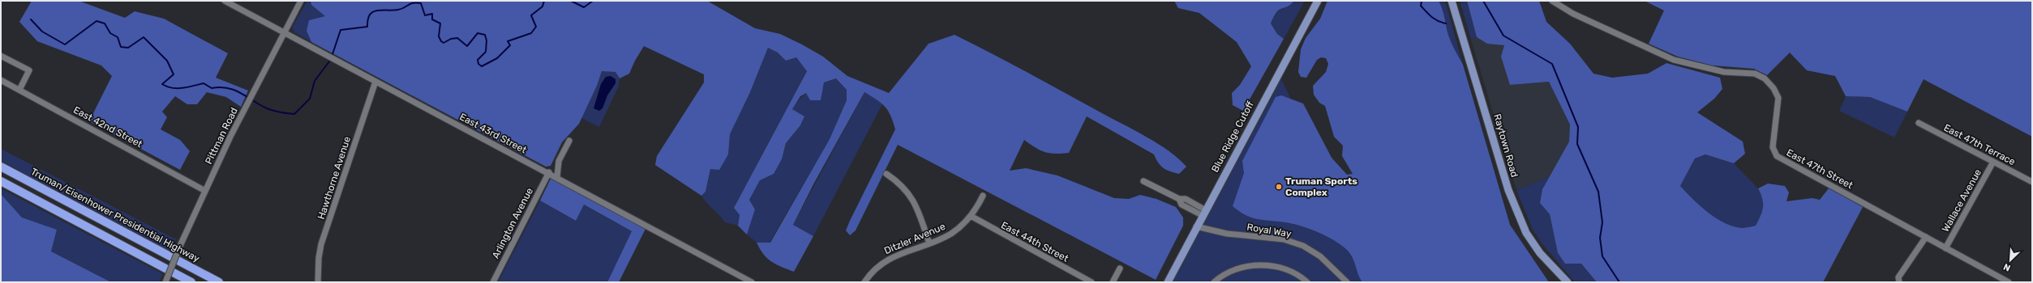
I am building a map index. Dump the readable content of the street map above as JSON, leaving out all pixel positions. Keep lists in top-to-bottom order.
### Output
{
  "streets": {
    "highway": ["Truman/Eisenhower Presidential Highway"],
    "main road": ["Blue Ridge Cutoff", "Raytown Road"],
    "street": [
      "East 42nd Street",
      "East 43rd Street",
      "Pittman Road",
      "East 47th Terrace",
      "East 47th Street",
      "Hawthorne Avenue",
      "Wallace Avenue",
      "Arlington Avenue",
      "Royal Way",
      "Ditzler Avenue",
      "East 44th Street"
    ]
  },
  "crossings": [
    ["East 42nd Street", "Pittman Road"],
    ["East 43rd Street", "Pittman Road"],
    ["East 43rd Street", "Hawthorne Avenue"],
    ["East 43rd Street", "Arlington Avenue"],
    ["Blue Ridge Cutoff", "Royal Way"],
    ["East 47th Terrace", "Wallace Avenue"],
    ["East 47th Street", "Wallace Avenue"],
    ["Ditzler Avenue", "East 44th Street"]
  ],
  "places": ["Truman Sports Complex"],
  "north": "bottom left"
}
